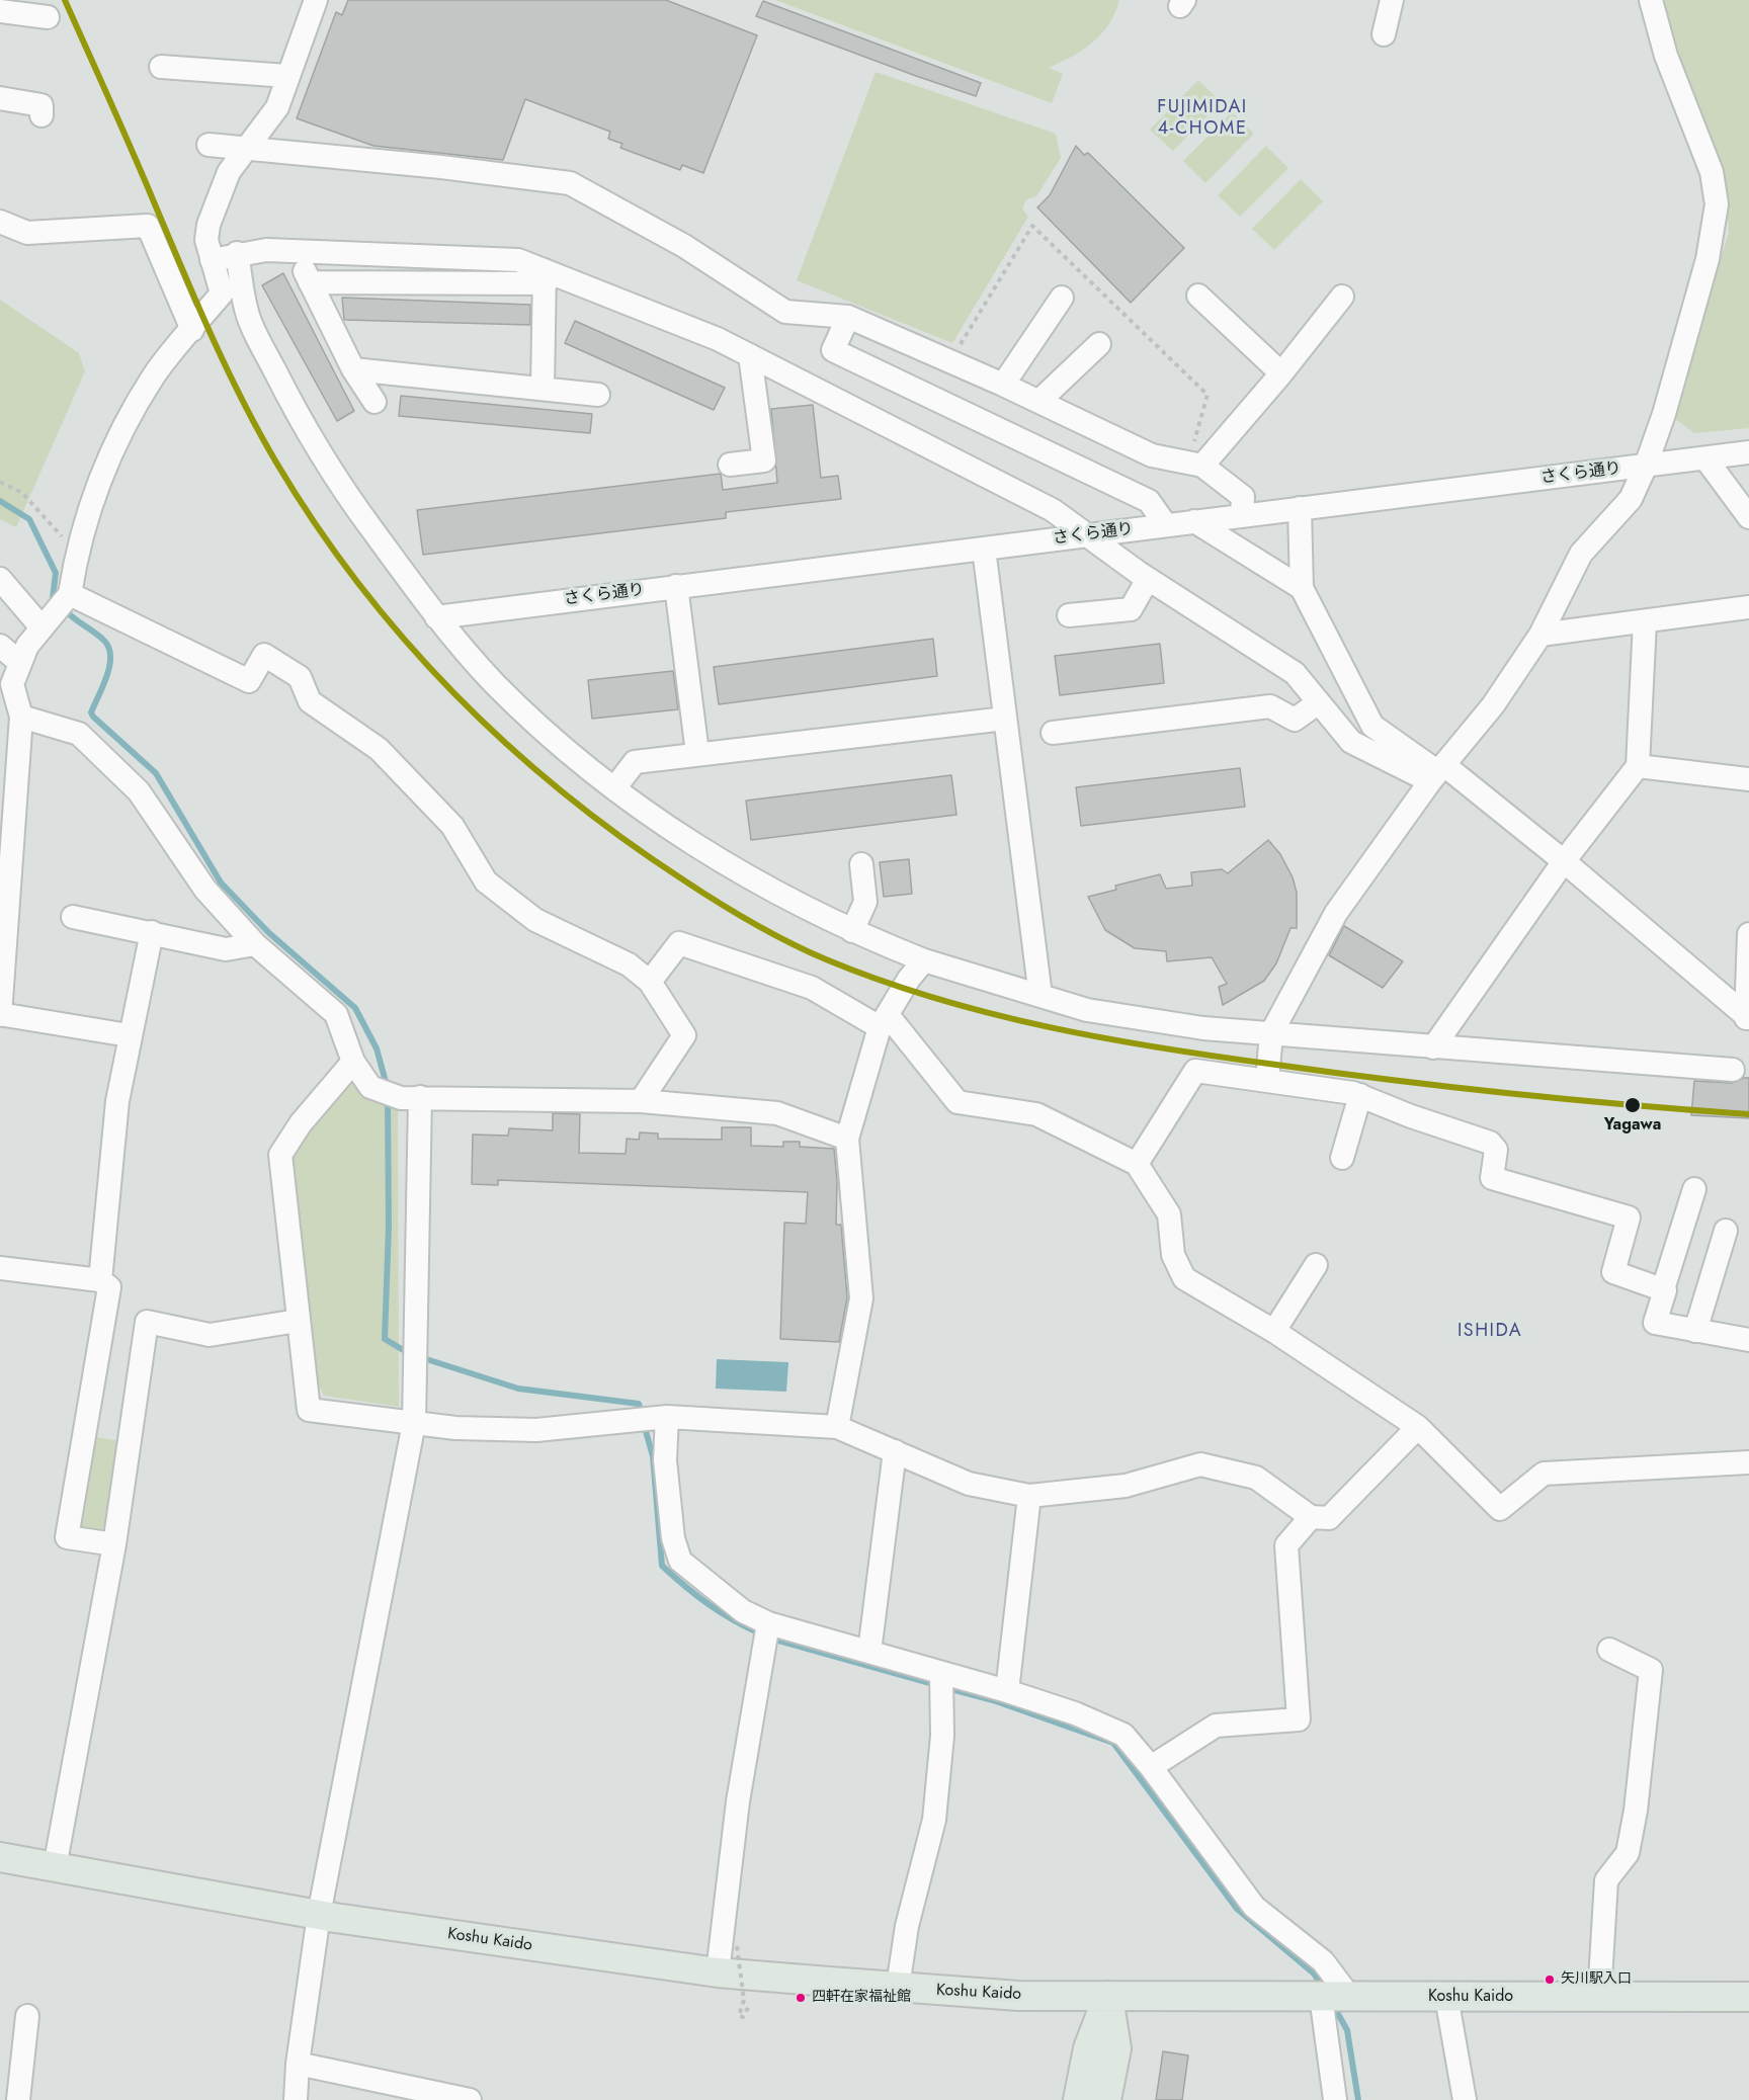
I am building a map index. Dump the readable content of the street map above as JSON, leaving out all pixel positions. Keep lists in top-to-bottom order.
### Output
{
  "streets": {
    "main road": ["Koshu Kaido"],
    "street": ["さくら通り"]
  },
  "districts": ["FUJIMIDAI 4-CHOME", "ISHIDA"],
  "places": ["Yagawa", "矢川駅入口", "四軒在家福祉館"]
}
